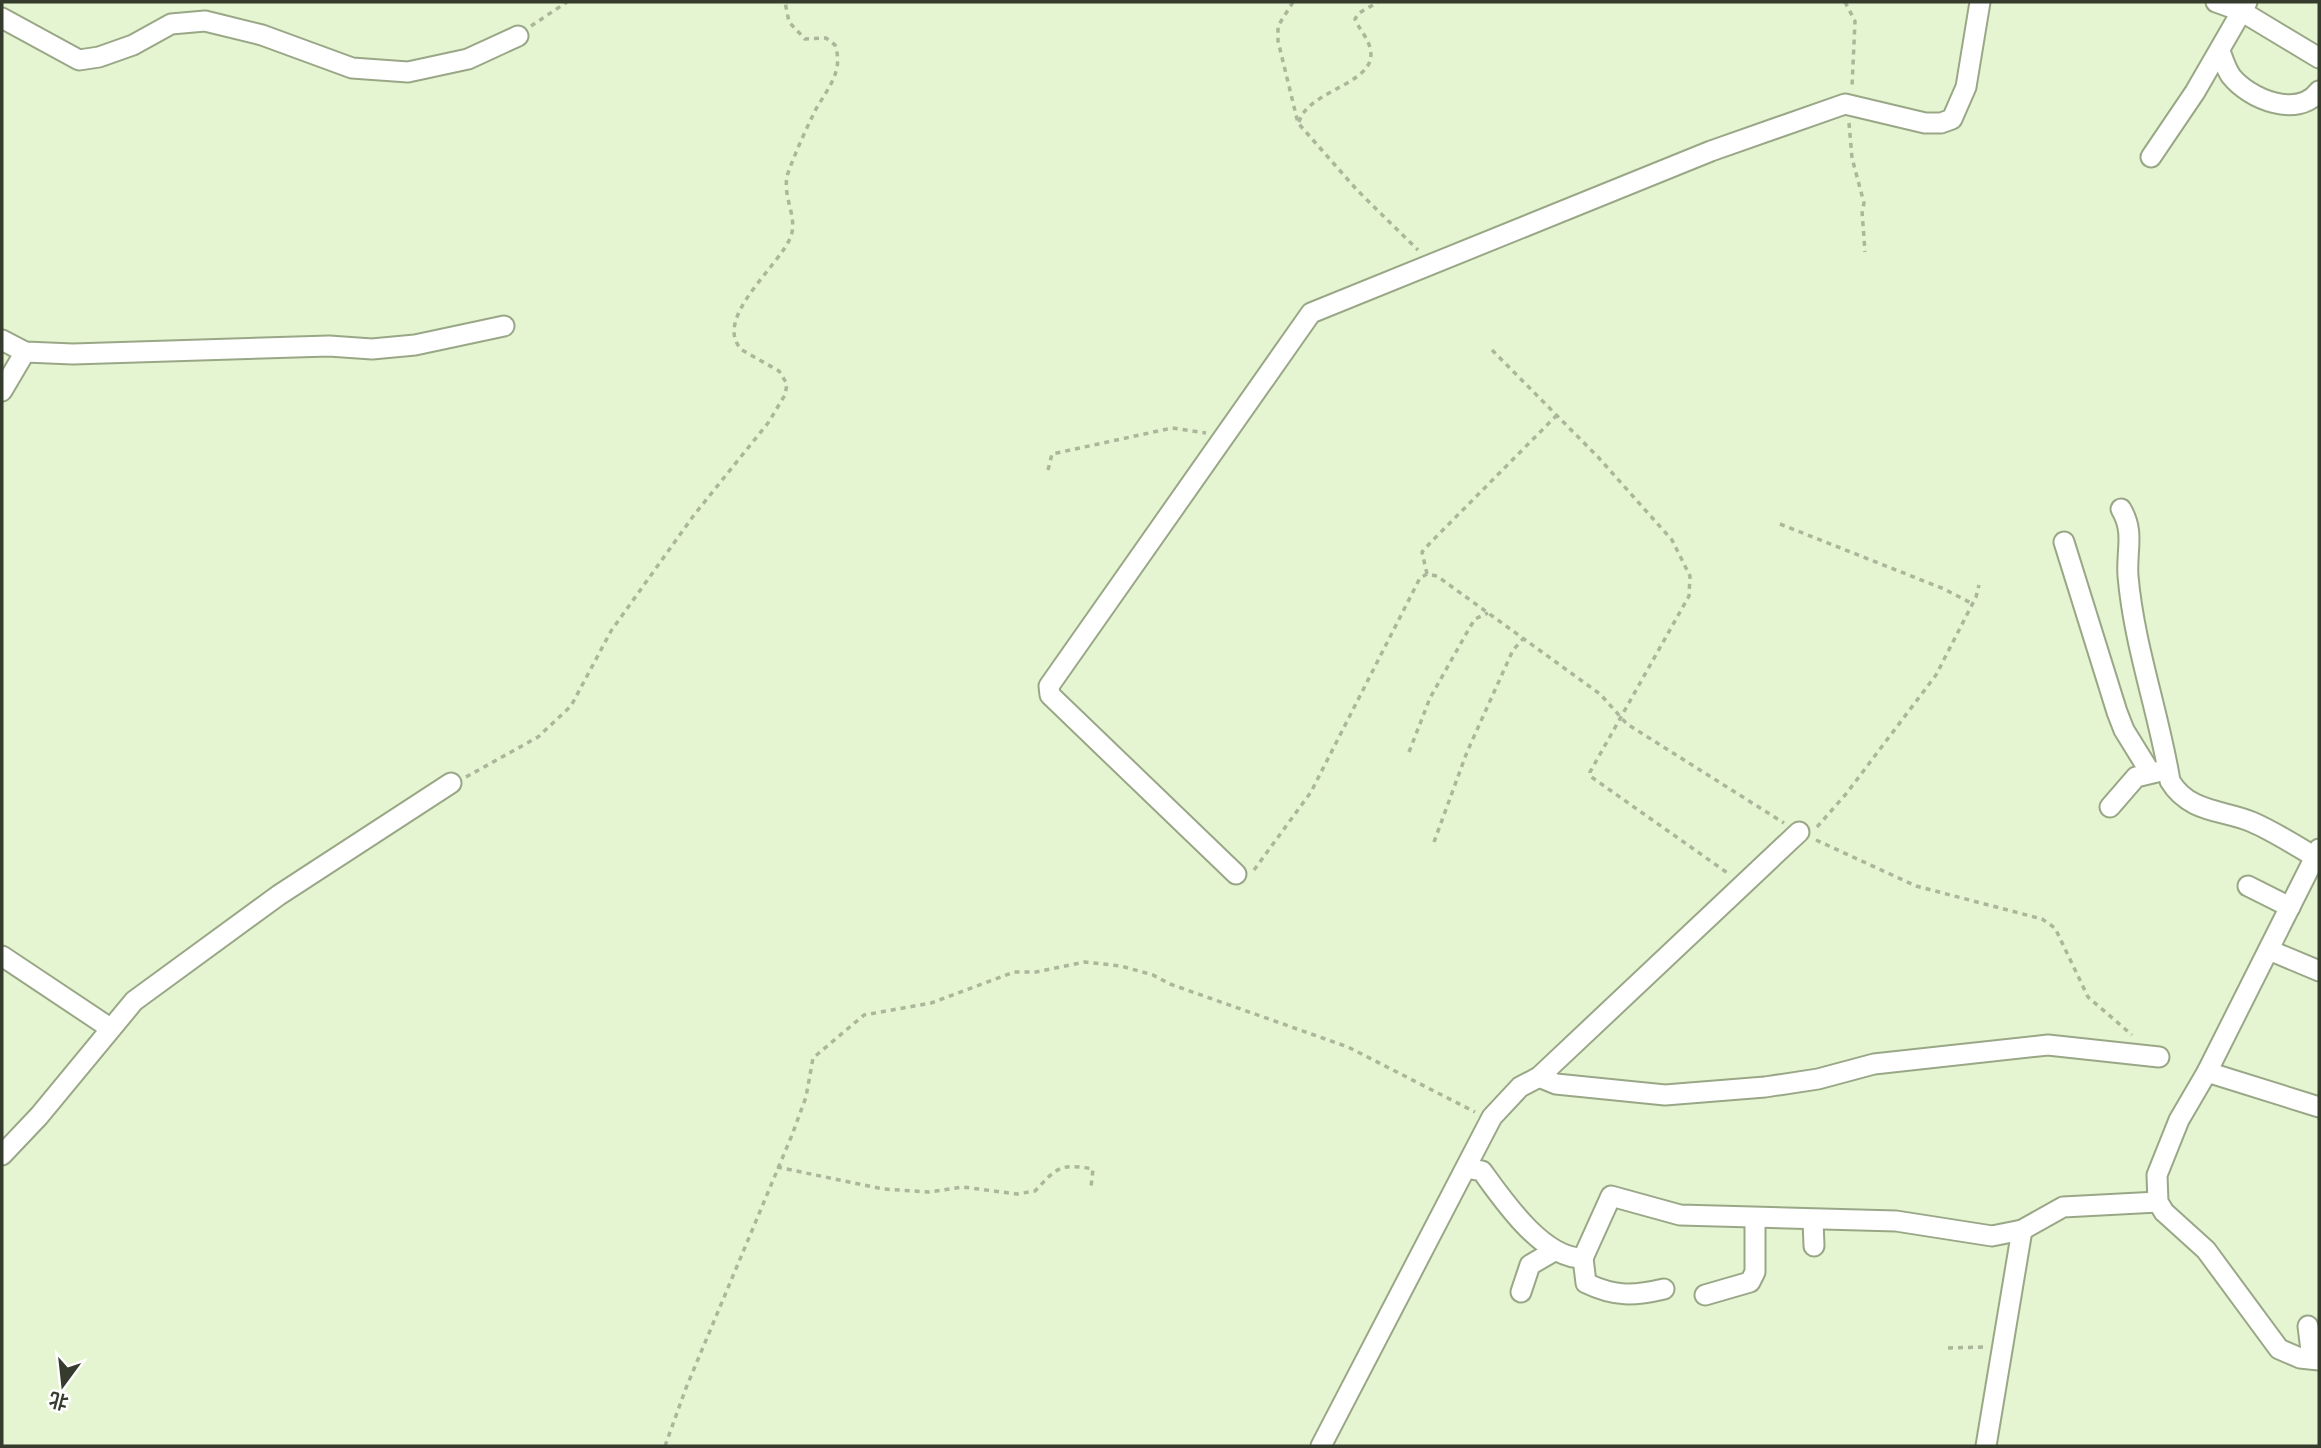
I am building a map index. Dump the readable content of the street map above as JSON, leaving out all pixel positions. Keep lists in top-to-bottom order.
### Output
{
  "north": "bottom"
}
